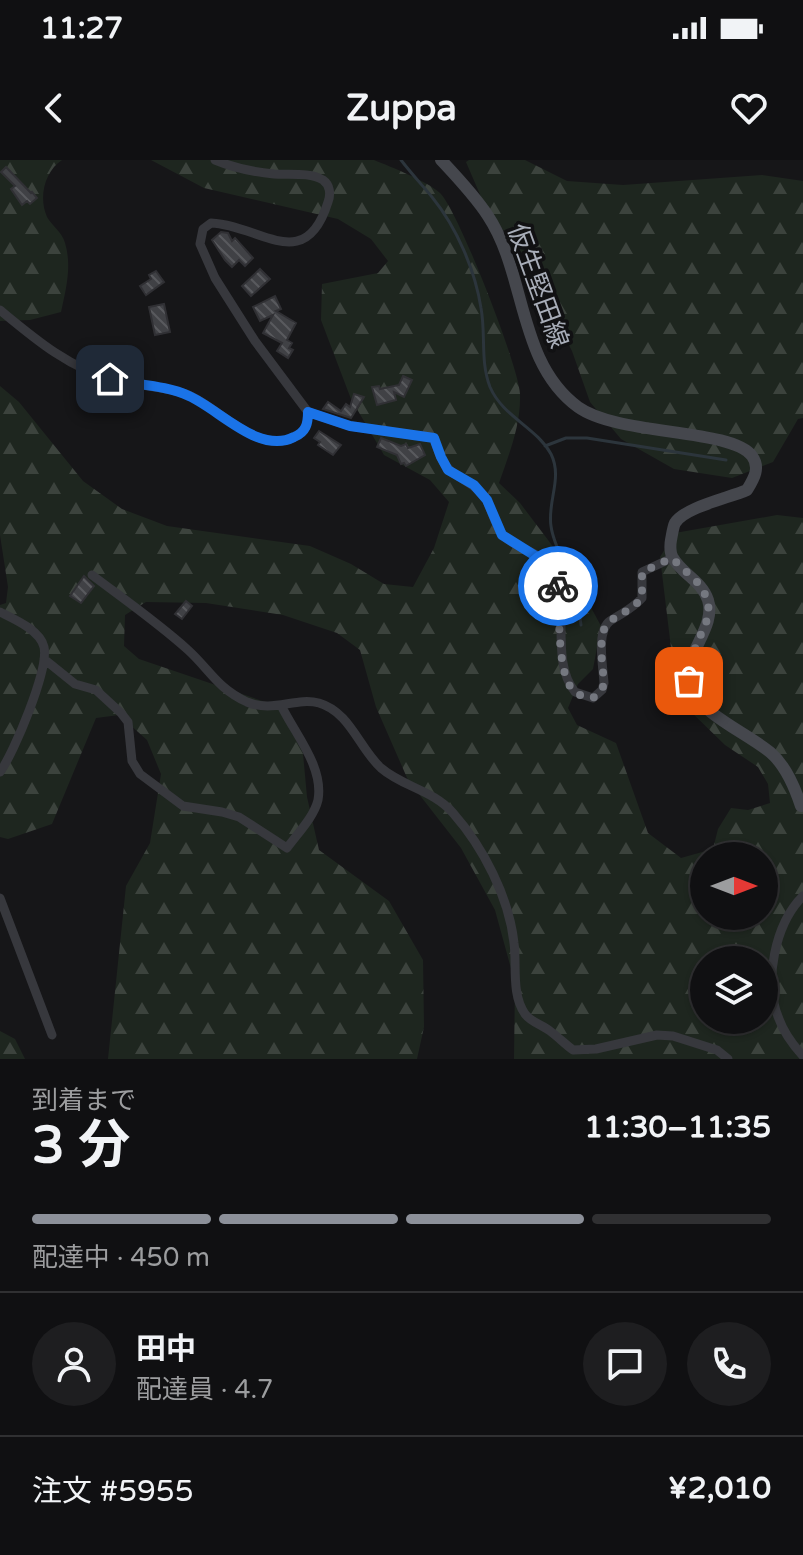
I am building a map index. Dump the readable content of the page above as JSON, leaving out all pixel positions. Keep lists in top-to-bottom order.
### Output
{
  "streets": {
    "main road": ["仮生堅田線"]
  },
  "north": "right",
  "page": {
    "status": "11:27",
    "header": "Zuppa",
    "heading": ["3 分", "到着まで", "11:30–11:35"],
    "panel": [
      "田中",
      "配達員 · 4.7",
      "注文 #5955",
      "¥2,010"
    ],
    "bar": "配達中 · 450 m"
  }
}
